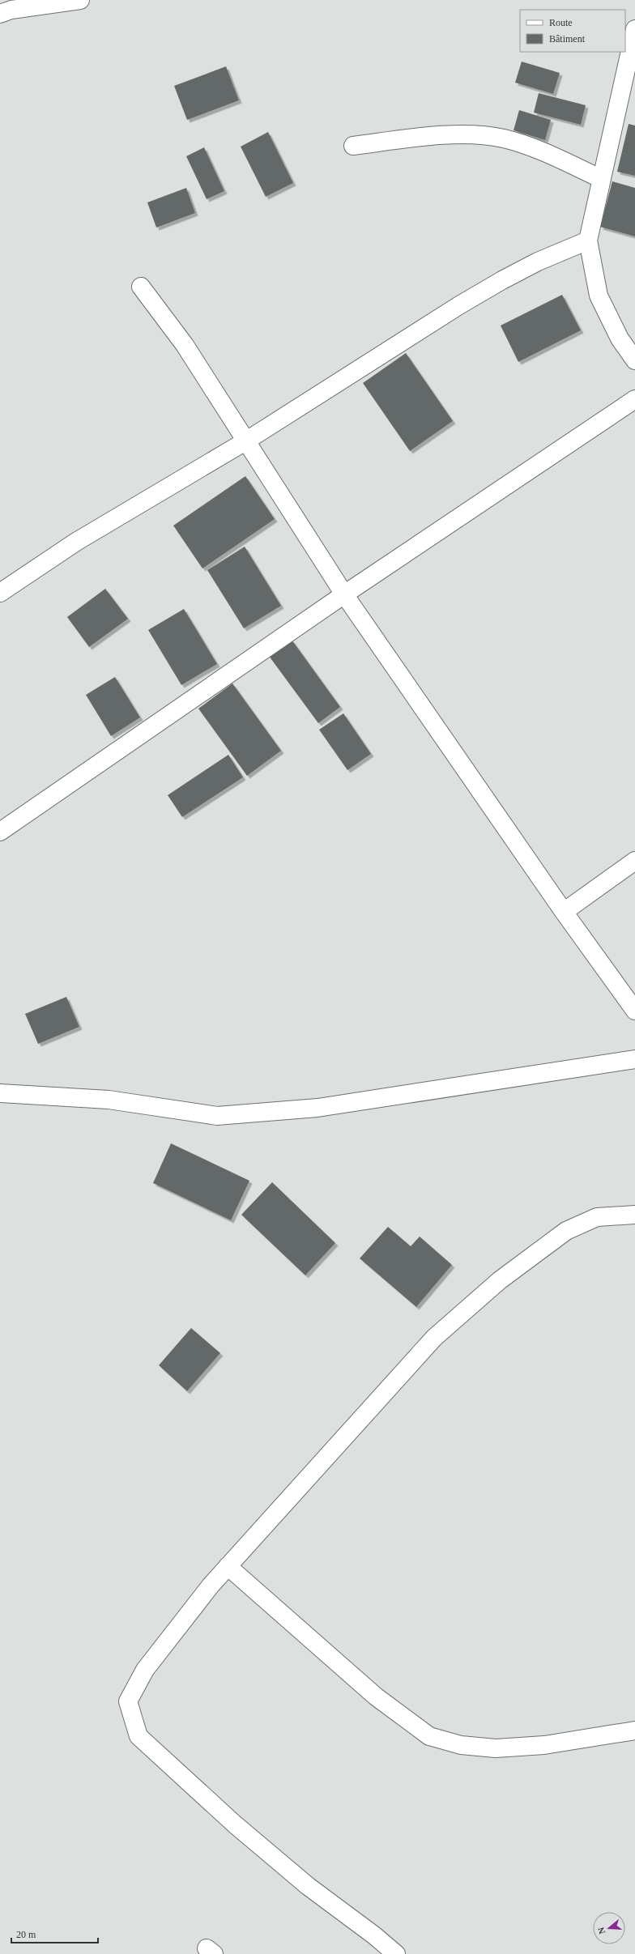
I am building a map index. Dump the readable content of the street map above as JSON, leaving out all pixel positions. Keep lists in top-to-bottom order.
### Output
{
  "legend": ["Route", "Bâtiment"],
  "scale_bar": "20 m",
  "north": "left"
}
